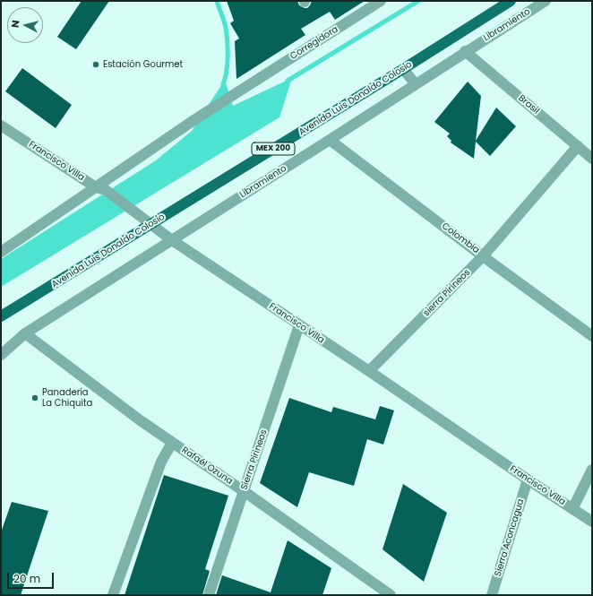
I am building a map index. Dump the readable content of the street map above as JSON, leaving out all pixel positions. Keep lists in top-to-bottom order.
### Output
{
  "streets": {
    "main road": ["Avenida Luis Donaldo Colosio", "MEX 200"],
    "street": [
      "Libramiento",
      "Corregidora",
      "Brasil",
      "Francisco Villa",
      "Colombia",
      "sierra Pirineos",
      "Sierra Pirineos",
      "Rafaél Ozuna",
      "Sierra Aconcagua"
    ]
  },
  "crossings": [
    ["Libramiento", "Brasil"],
    ["Libramiento", "Francisco Villa"],
    ["Libramiento", "Colombia"],
    ["Libramiento", "Rafaél Ozuna"],
    ["Corregidora", "Francisco Villa"],
    ["Avenida Luis Donaldo Colosio", "Francisco Villa"],
    ["Brasil", "sierra Pirineos"],
    ["Francisco Villa", "sierra Pirineos"],
    ["Francisco Villa", "Sierra Pirineos"],
    ["Francisco Villa", "Sierra Aconcagua"],
    ["Colombia", "sierra Pirineos"],
    ["Sierra Pirineos", "Rafaél Ozuna"]
  ],
  "places": ["Estación Gourmet", "Panadería La Chiquita"],
  "scale_bar": "20 m",
  "north": "left"
}
